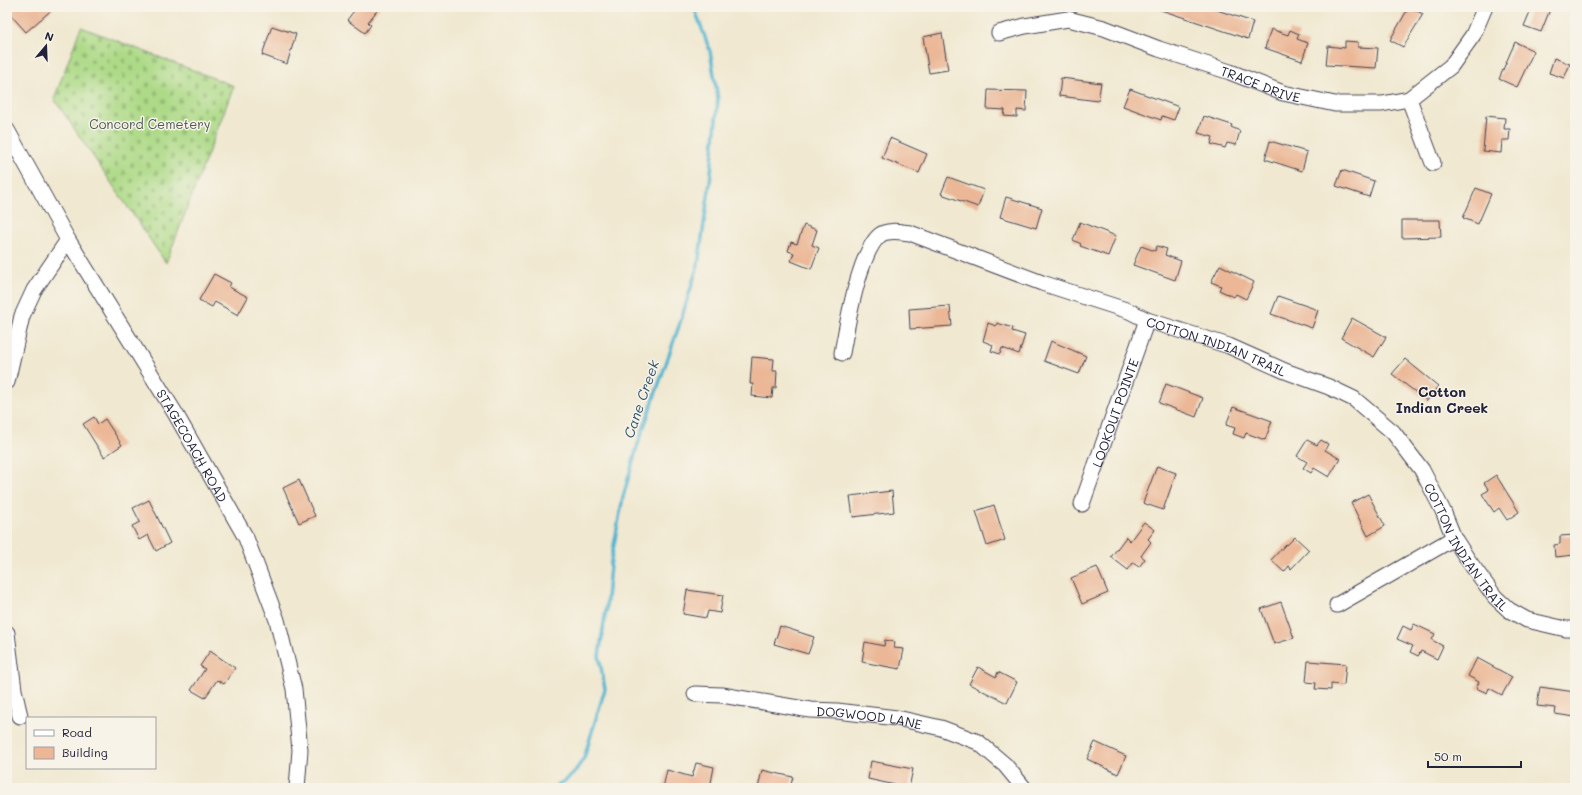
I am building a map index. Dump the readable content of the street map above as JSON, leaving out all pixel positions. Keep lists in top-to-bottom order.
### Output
{
  "streets": {
    "street": [
      "TRACE DRIVE",
      "COTTON INDIAN TRAIL",
      "LOOKOUT POINTE",
      "STAGECOACH ROAD",
      "DOGWOOD LANE"
    ]
  },
  "crossings": [
    ["COTTON INDIAN TRAIL", "LOOKOUT POINTE"]
  ],
  "districts": ["Cotton Indian Creek"],
  "water": ["Cane Creek"],
  "parks": ["Concord Cemetery"],
  "legend": ["Road", "Building"],
  "scale_bar": "50 m",
  "north": "top"
}
